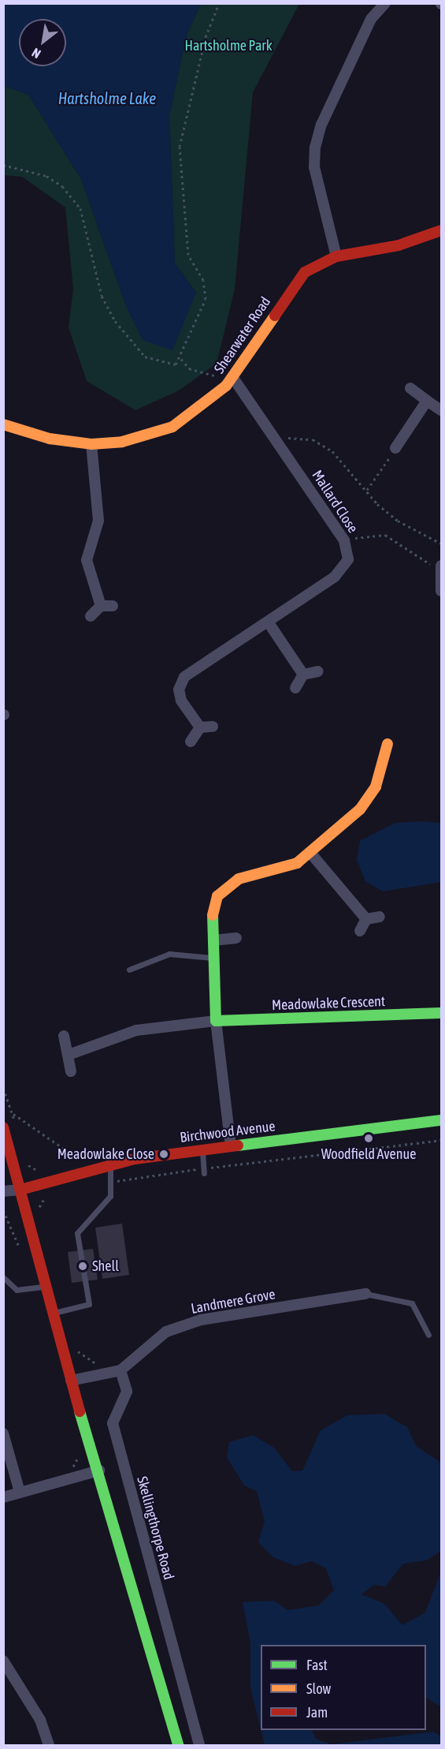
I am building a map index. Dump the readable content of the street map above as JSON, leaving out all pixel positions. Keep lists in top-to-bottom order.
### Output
{
  "streets": {
    "street": [
      "Shearwater Road",
      "Mallard Close",
      "Meadowlake Crescent",
      "Birchwood Avenue",
      "Landmere Grove",
      "Skellingthorpe Road"
    ]
  },
  "crossings": [
    ["Shearwater Road", "Mallard Close"],
    ["Landmere Grove", "Skellingthorpe Road"]
  ],
  "water": ["Hartsholme Lake"],
  "parks": ["Hartsholme Park"],
  "places": ["Woodfield Avenue", "Meadowlake Close", "Shell"],
  "legend": ["Fast", "Slow", "Jam"],
  "north": "bottom left"
}
